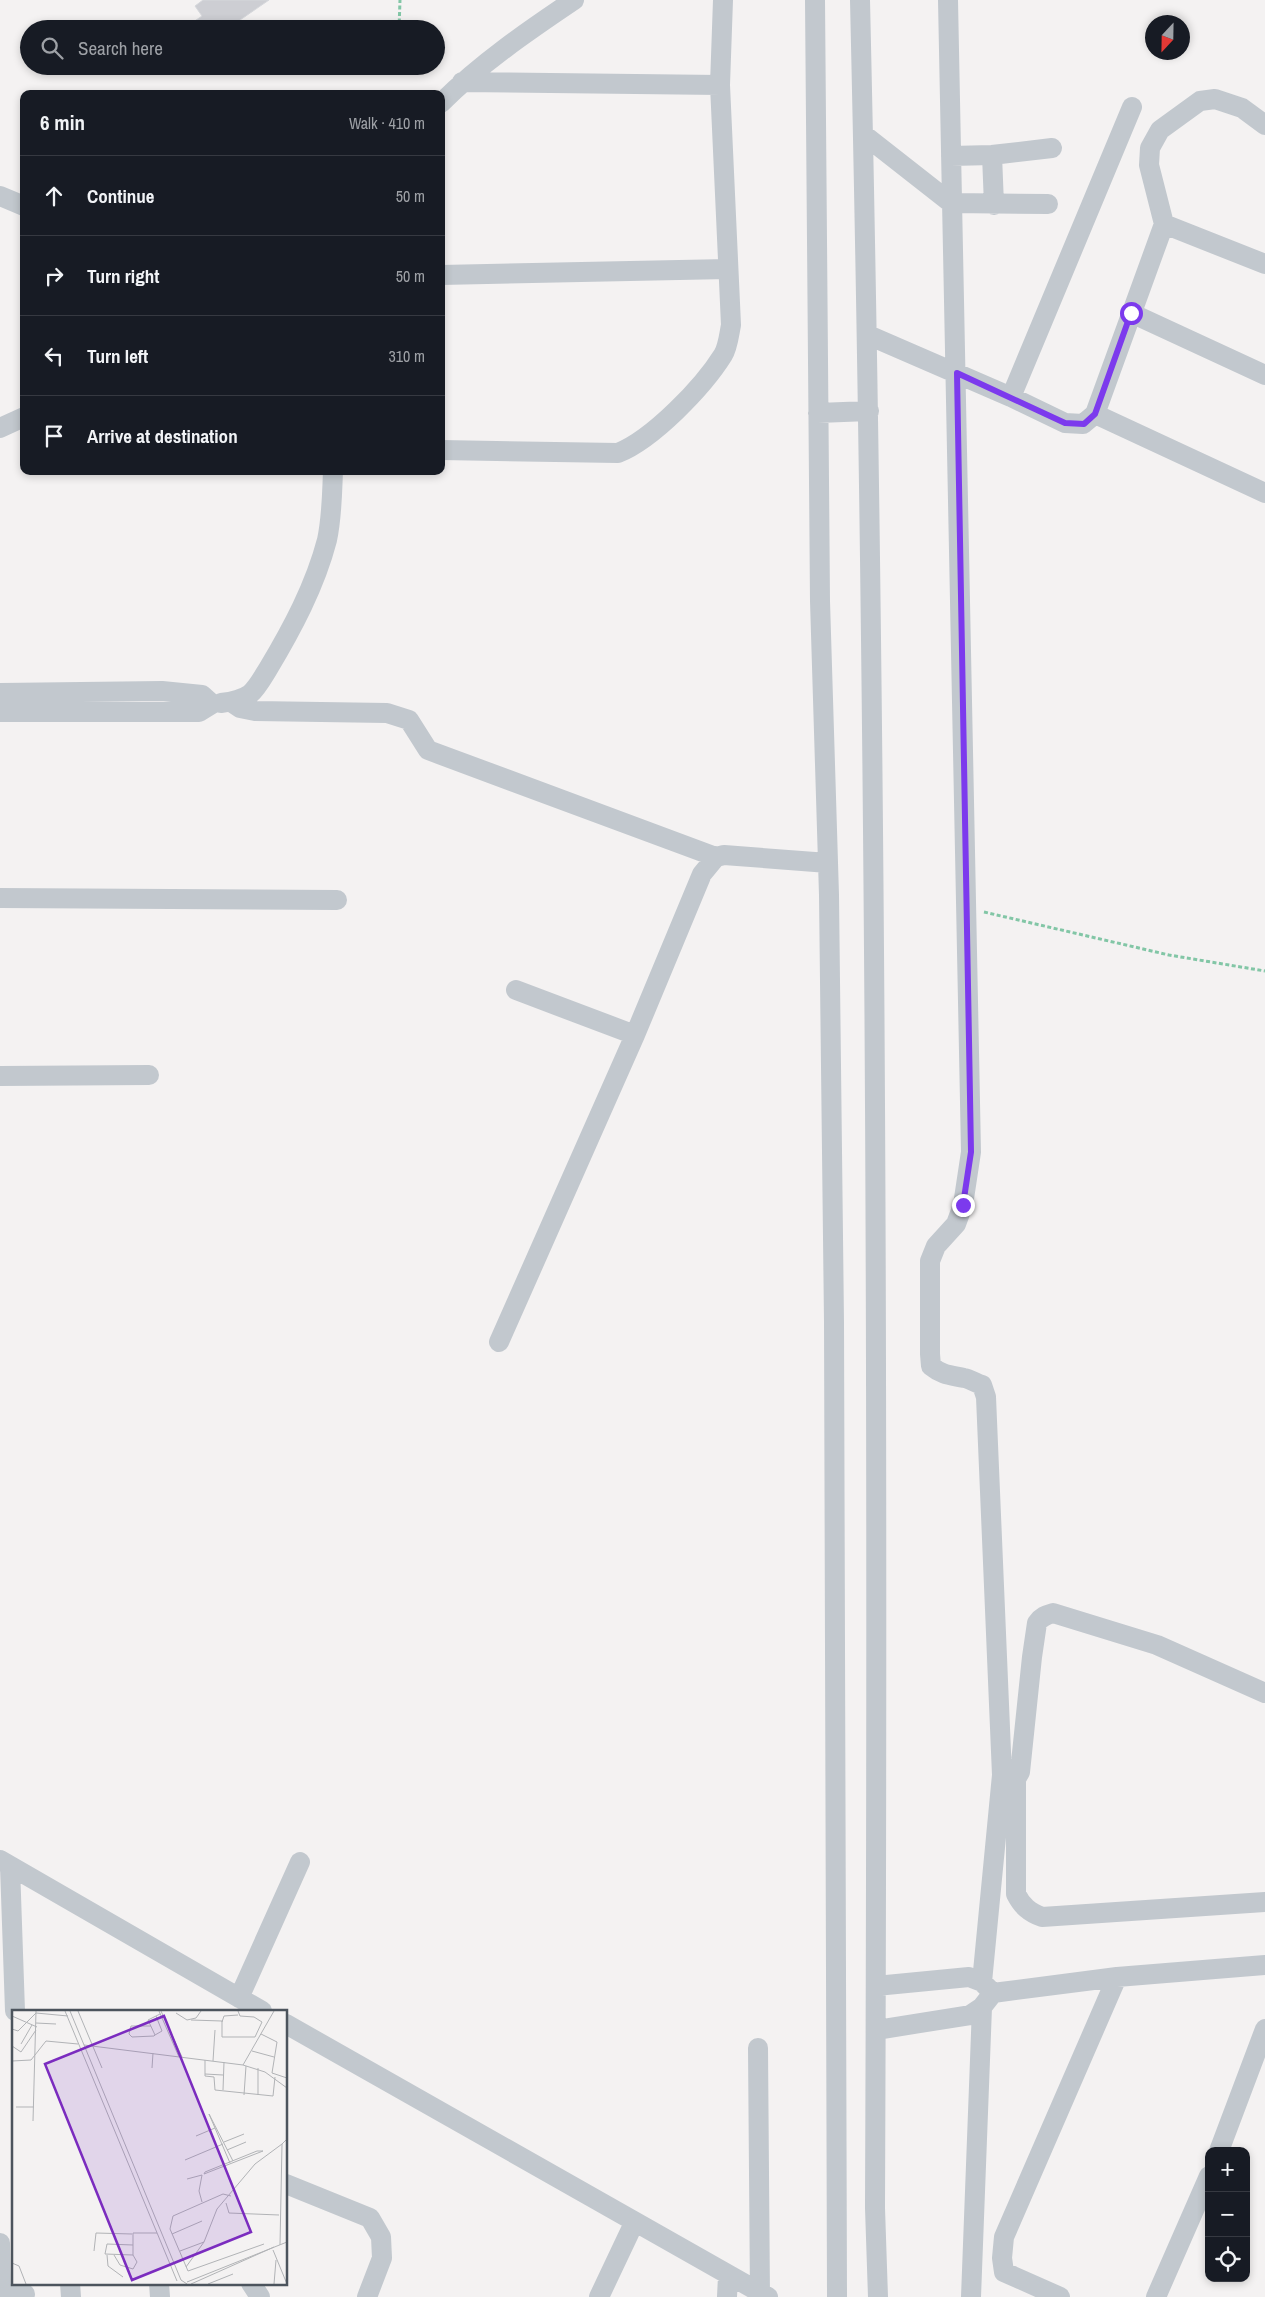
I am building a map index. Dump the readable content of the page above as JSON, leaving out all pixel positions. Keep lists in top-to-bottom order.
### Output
{
  "north": "bottom",
  "page": {
    "search": "Search here",
    "heading": ["6 min", "Walk · 410 m"],
    "list": [
      ["Continue", "50 m"],
      ["Turn right", "50 m"],
      ["Turn left", "310 m"],
      "Arrive at destination"
    ],
    "map_buttons": ["+", "−"]
  }
}
